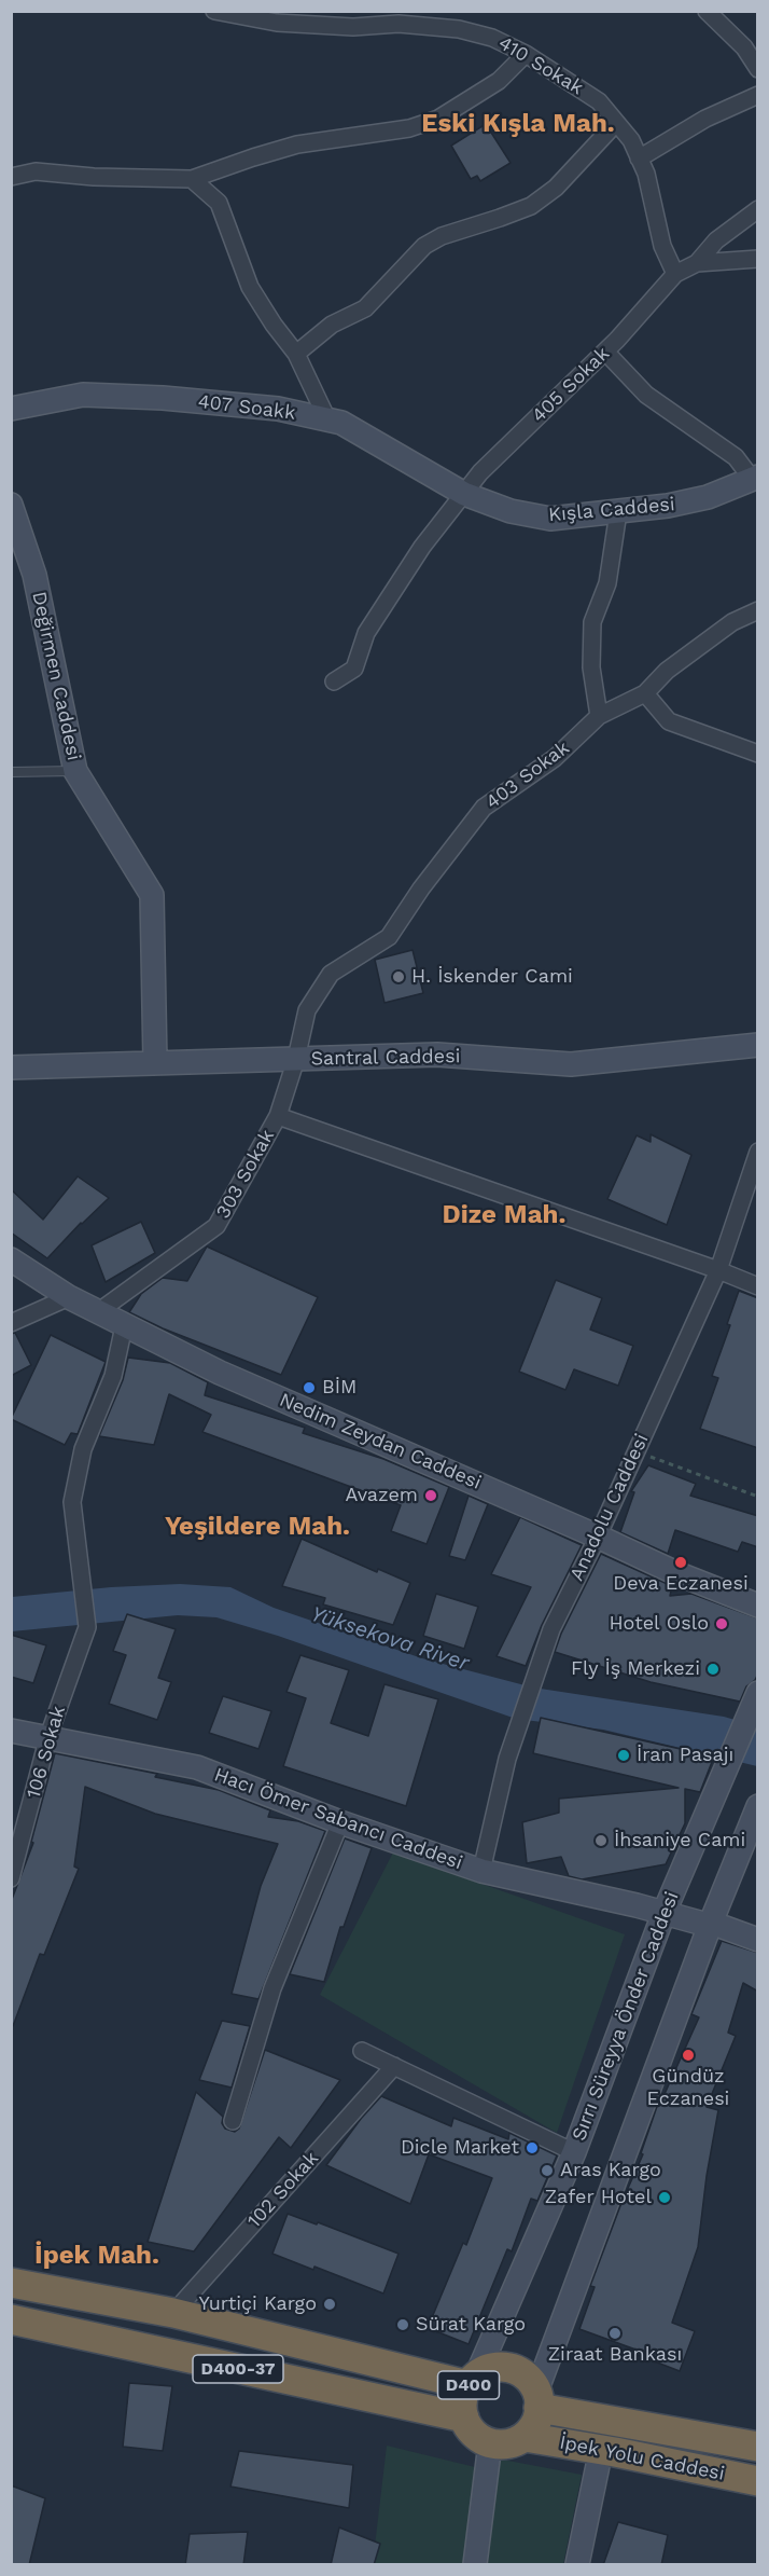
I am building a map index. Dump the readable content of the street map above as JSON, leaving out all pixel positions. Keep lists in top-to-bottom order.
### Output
{
  "streets": {
    "highway": ["D400-37", "D400", "İpek Yolu Caddesi"],
    "street": [
      "410 Sokak",
      "405 Sokak",
      "407 Soakk",
      "Kışla Caddesi",
      "Değirmen Caddesi",
      "403 Sokak",
      "Santral Caddesi",
      "303 Sokak",
      "Nedim Zeydan Caddesi",
      "Anadolu Caddesi",
      "106 Sokak",
      "Hacı Ömer Sabancı Caddesi",
      "Sırrı Süreyya Önder Caddesi",
      "102 Sokak"
    ]
  },
  "crossings": [
    ["410 Sokak", "405 Sokak"],
    ["405 Sokak", "407 Soakk"],
    ["405 Sokak", "Kışla Caddesi"],
    ["407 Soakk", "Kışla Caddesi"],
    ["Değirmen Caddesi", "Santral Caddesi"],
    ["403 Sokak", "Santral Caddesi"],
    ["403 Sokak", "303 Sokak"],
    ["Santral Caddesi", "303 Sokak"],
    ["303 Sokak", "Nedim Zeydan Caddesi"],
    ["Nedim Zeydan Caddesi", "Anadolu Caddesi"],
    ["Nedim Zeydan Caddesi", "106 Sokak"],
    ["Anadolu Caddesi", "Hacı Ömer Sabancı Caddesi"],
    ["106 Sokak", "Hacı Ömer Sabancı Caddesi"],
    ["Hacı Ömer Sabancı Caddesi", "Sırrı Süreyya Önder Caddesi"],
    ["Sırrı Süreyya Önder Caddesi", "D400-37"],
    ["Sırrı Süreyya Önder Caddesi", "D400"],
    ["Sırrı Süreyya Önder Caddesi", "İpek Yolu Caddesi"],
    ["102 Sokak", "D400-37"],
    ["D400-37", "D400"],
    ["D400-37", "İpek Yolu Caddesi"],
    ["D400", "İpek Yolu Caddesi"]
  ],
  "districts": [
    "Eski Kışla Mah.",
    "Dize Mah.",
    "Yeşildere Mah.",
    "İpek Mah."
  ],
  "water": ["Yüksekova River"],
  "places": [
    "H. İskender Cami",
    "BİM",
    "Avazem",
    "Deva Eczanesi",
    "Hotel Oslo",
    "Fly İş Merkezi",
    "İran Pasajı",
    "İhsaniye Cami",
    "Gündüz Eczanesi",
    "Dicle Market",
    "Aras Kargo",
    "Zafer Hotel",
    "Yurtiçi Kargo",
    "Sürat Kargo",
    "Ziraat Bankası"
  ]
}
